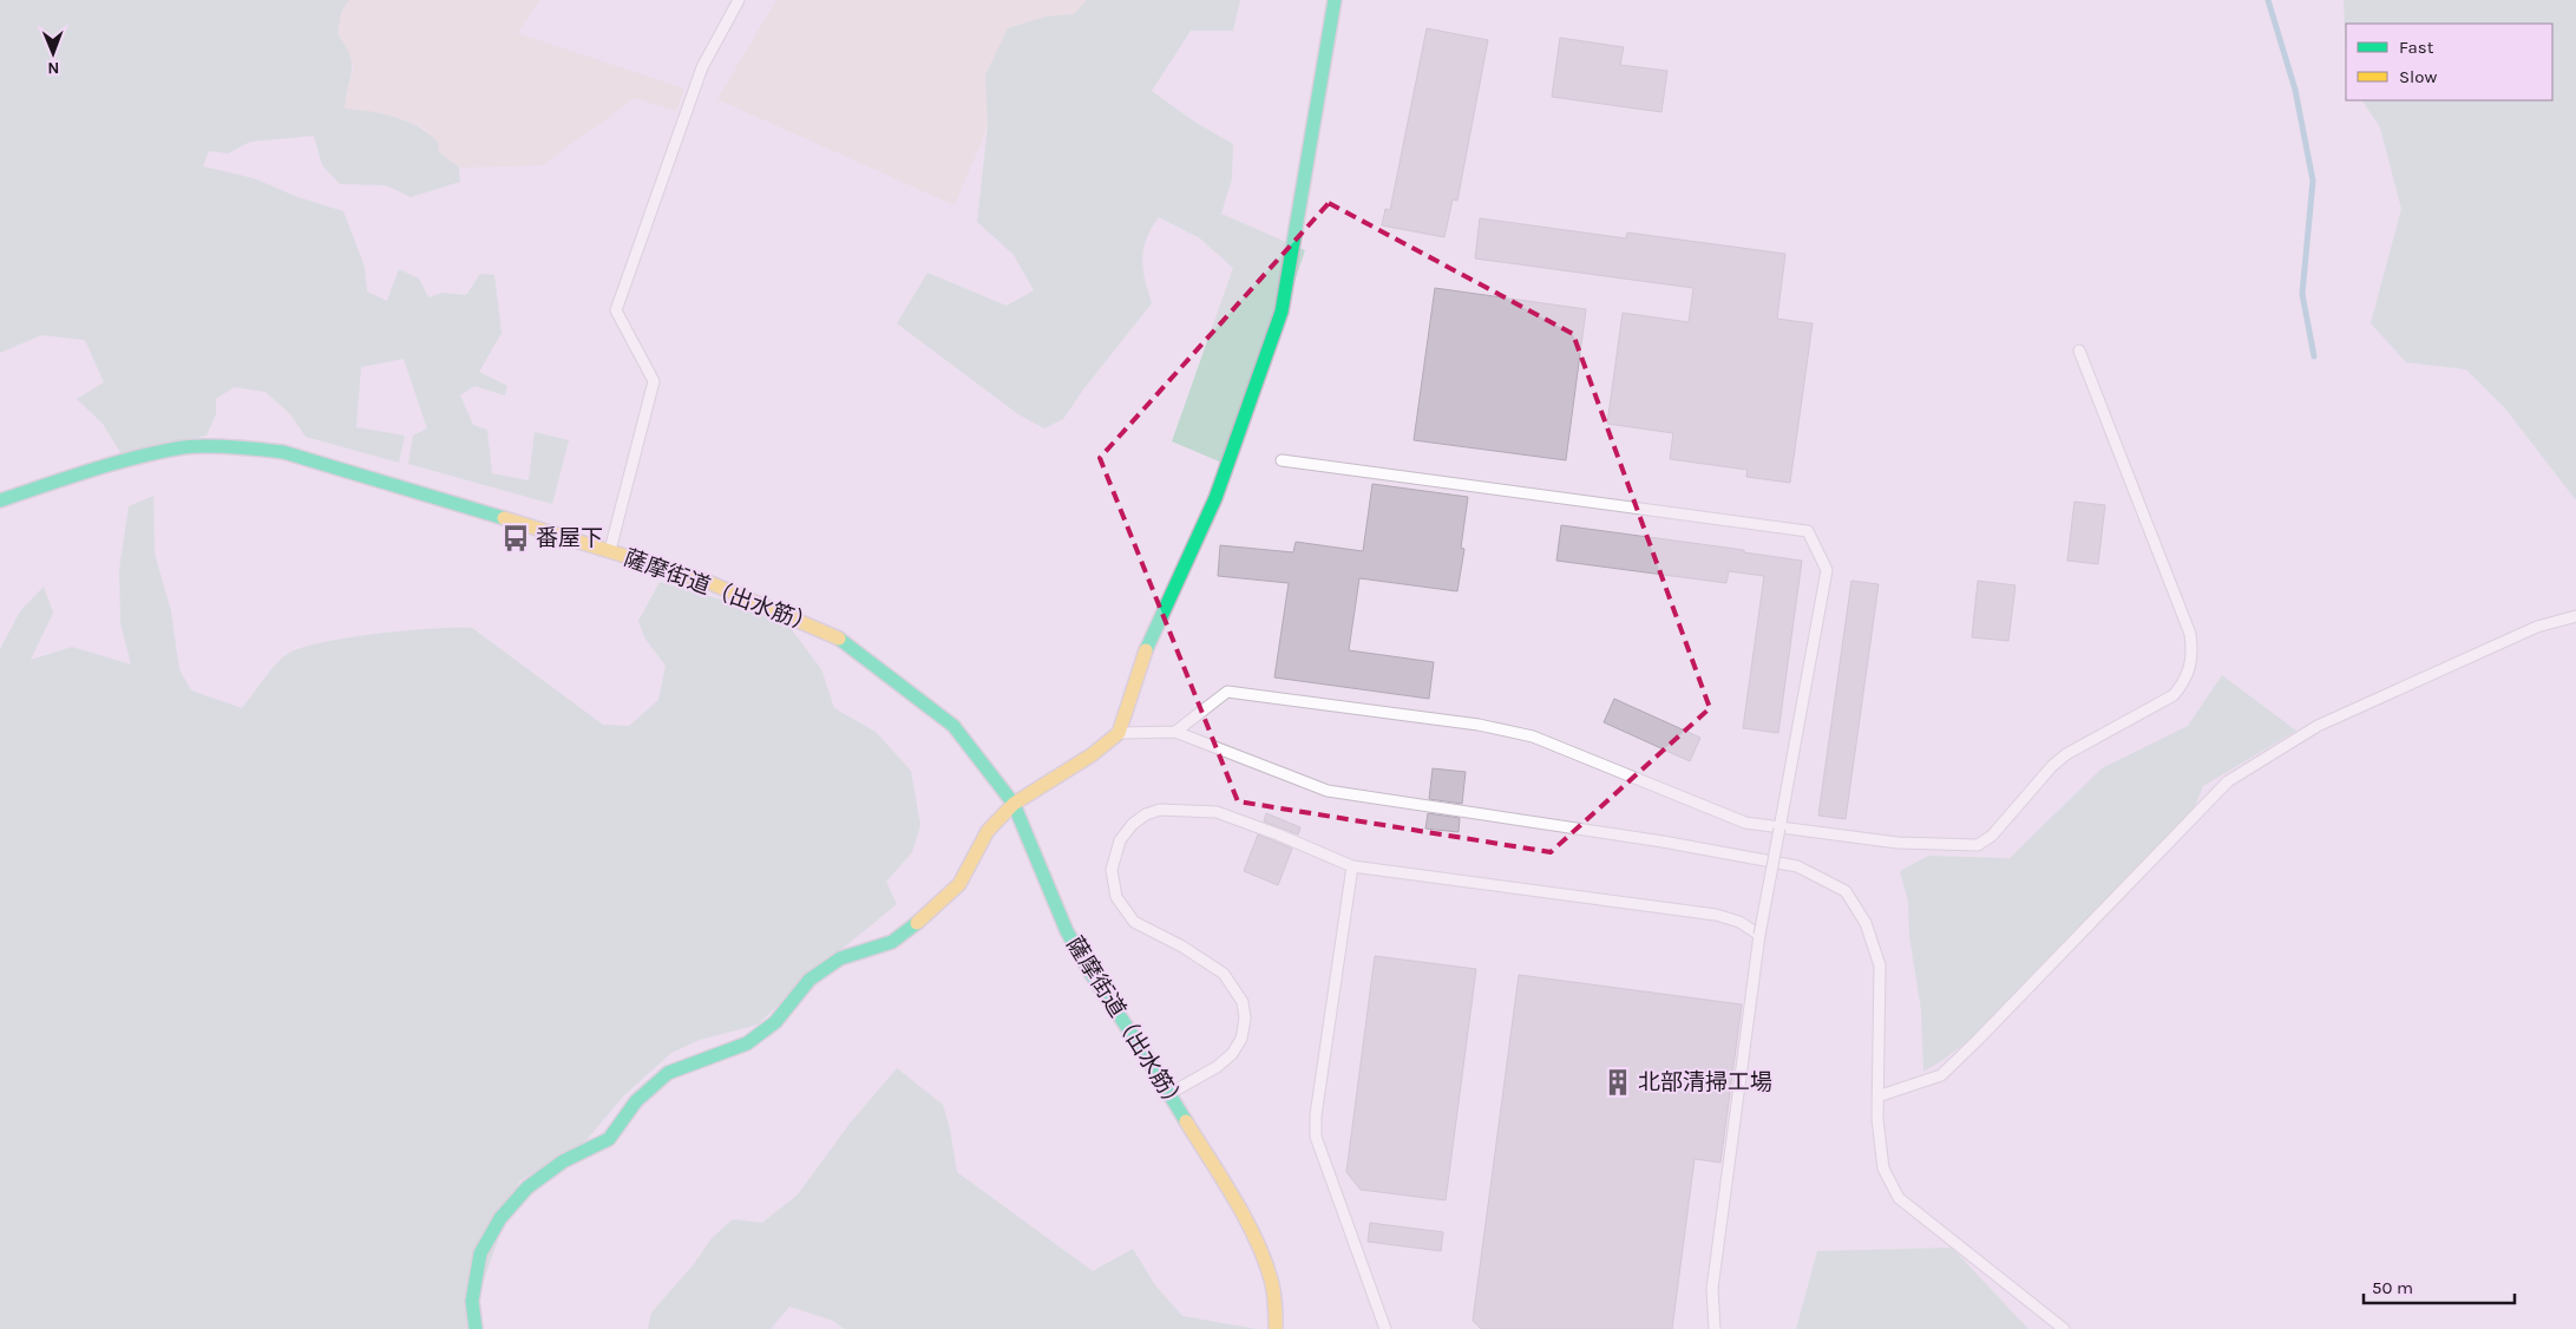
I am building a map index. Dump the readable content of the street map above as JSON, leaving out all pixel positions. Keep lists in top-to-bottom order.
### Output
{
  "streets": {
    "street": ["薩摩街道（出水筋）"]
  },
  "places": {
    "bus stop": ["番屋下"],
    "building": ["北部清掃工場"]
  },
  "legend": ["Fast", "Slow"],
  "scale_bar": "50 m",
  "north": "bottom"
}
